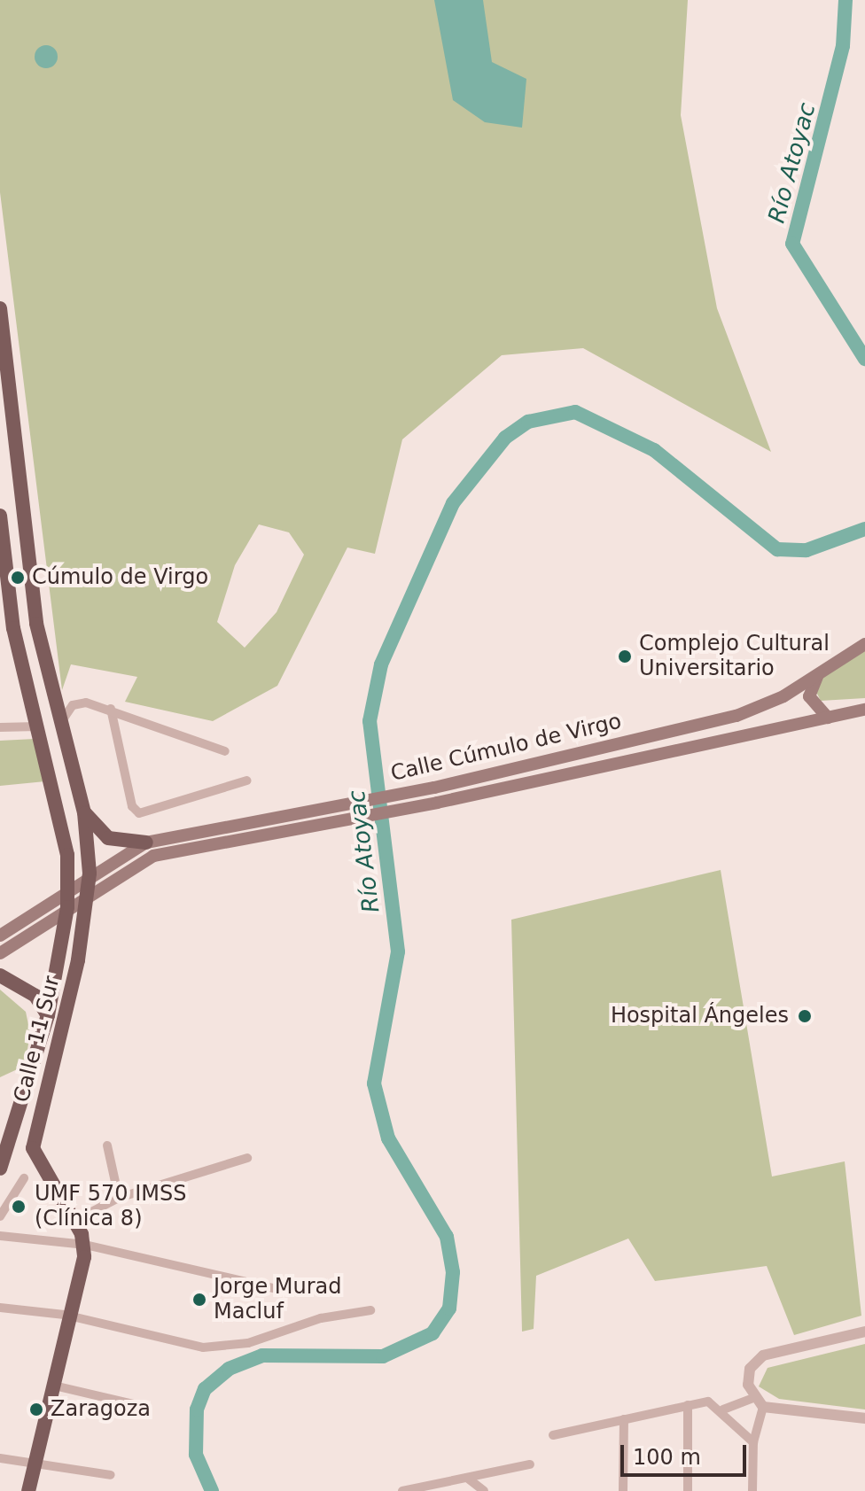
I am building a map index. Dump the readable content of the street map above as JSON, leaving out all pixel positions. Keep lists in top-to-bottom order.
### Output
{
  "streets": {
    "main road": ["Calle Cúmulo de Virgo", "Calle 11 Sur"]
  },
  "crossings": [
    ["Calle Cúmulo de Virgo", "Calle 11 Sur"]
  ],
  "water": ["Río Atoyac"],
  "places": [
    "Cúmulo de Virgo",
    "Complejo Cultural Universitario",
    "Hospital Ángeles",
    "UMF 570 IMSS (Clínica 8)",
    "Jorge Murad Macluf",
    "Zaragoza"
  ],
  "scale_bar": "100 m"
}
